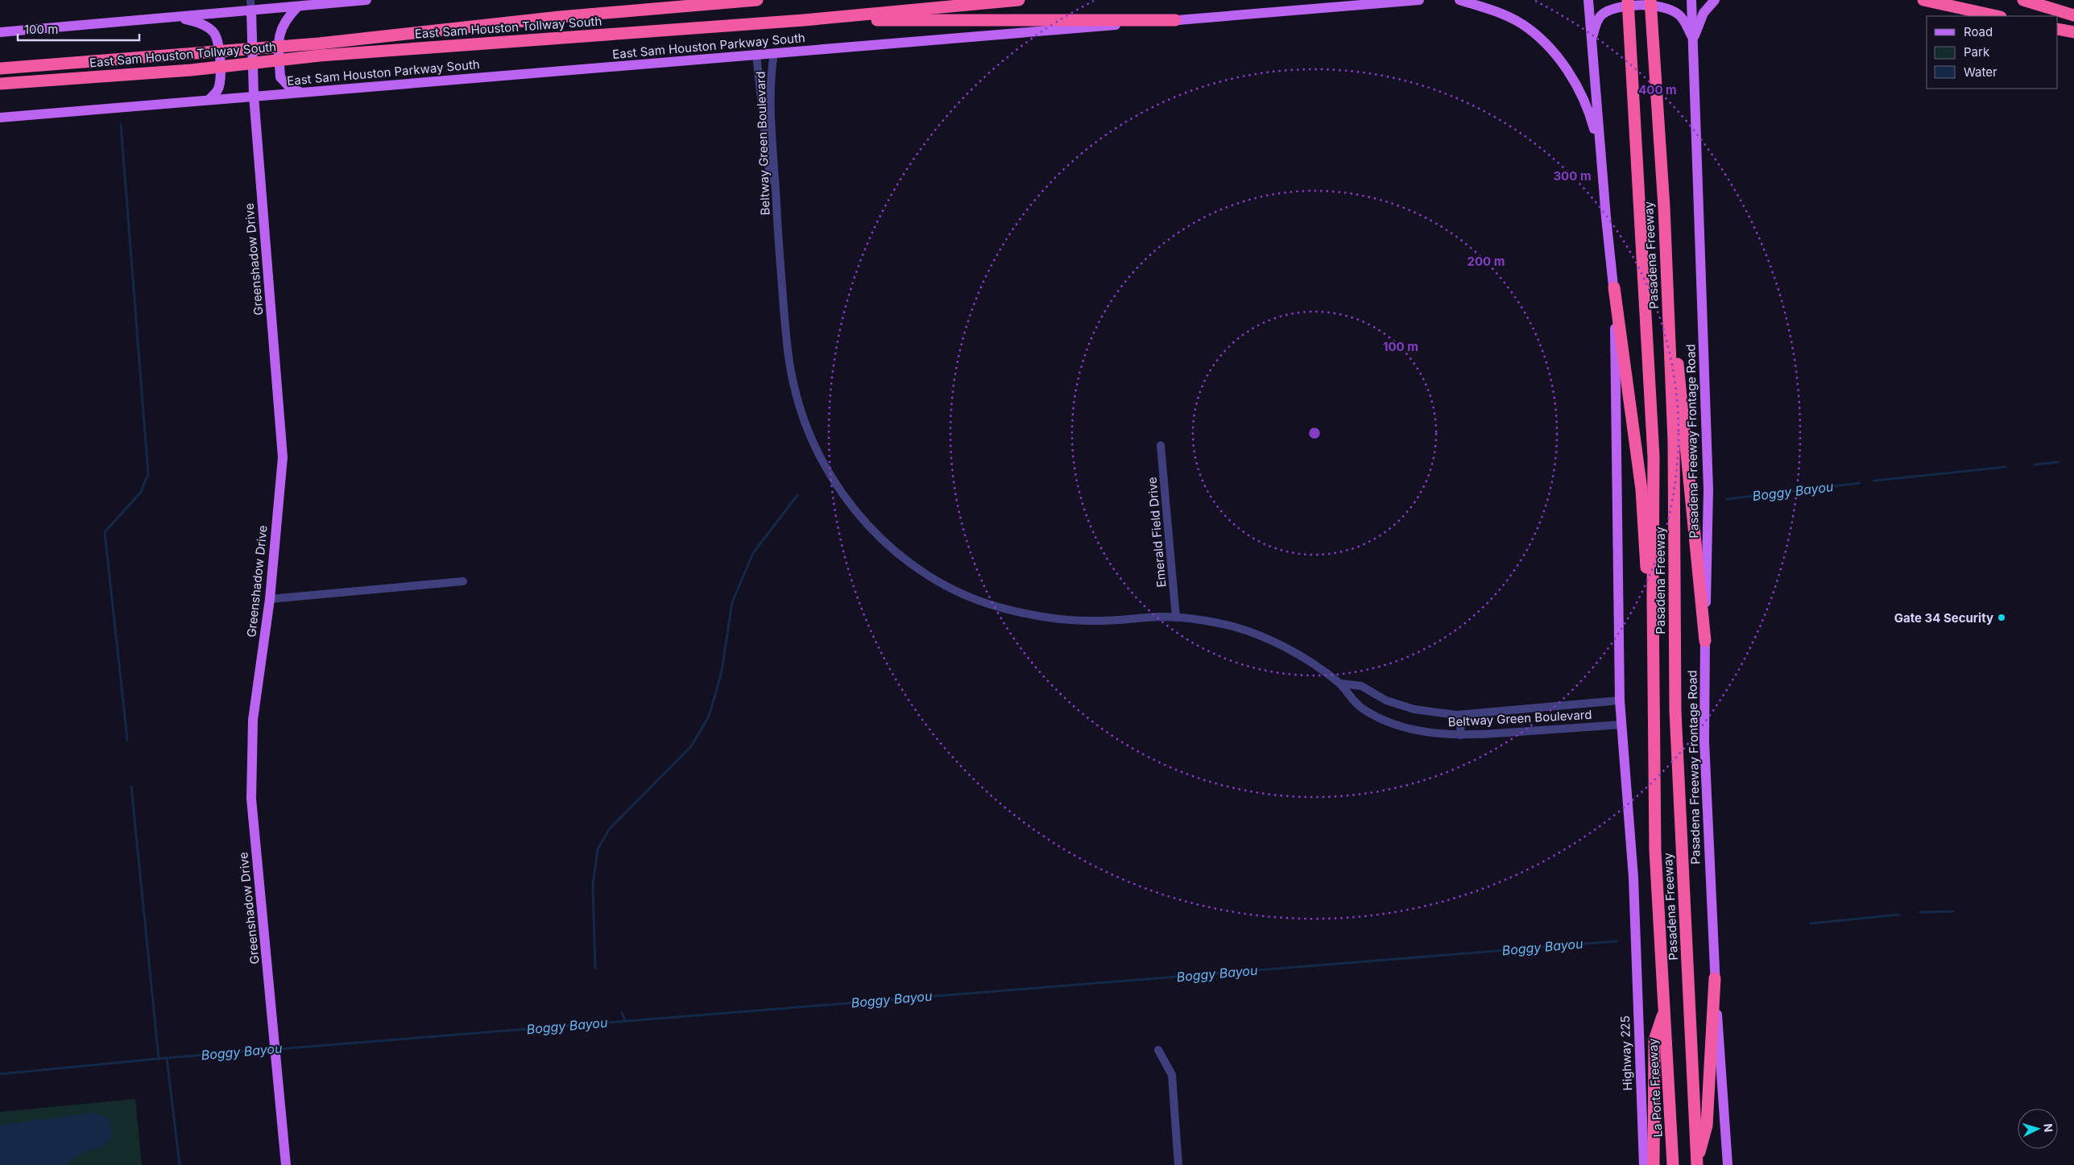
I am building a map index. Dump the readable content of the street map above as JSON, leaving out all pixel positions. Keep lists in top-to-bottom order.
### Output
{
  "streets": {
    "highway": ["East Sam Houston Tollway South", "Pasadena Freeway", "La Porte Freeway"],
    "main road": [
      "East Sam Houston Parkway South",
      "Greenshadow Drive",
      "Pasadena Freeway Frontage Road",
      "Highway 225"
    ],
    "street": ["Beltway Green Boulevard", "Emerald Field Drive"]
  },
  "crossings": [
    ["East Sam Houston Parkway South", "Beltway Green Boulevard"],
    ["East Sam Houston Parkway South", "Greenshadow Drive"],
    ["Beltway Green Boulevard", "Emerald Field Drive"],
    ["Beltway Green Boulevard", "Highway 225"],
    ["Pasadena Freeway", "La Porte Freeway"]
  ],
  "water": ["Boggy Bayou"],
  "places": ["Gate 34 Security"],
  "legend": ["Road", "Park", "Water"],
  "scale_bar": "100 m",
  "north": "right",
  "rings": [
    "400 m",
    "300 m",
    "200 m",
    "100 m"
  ]
}
